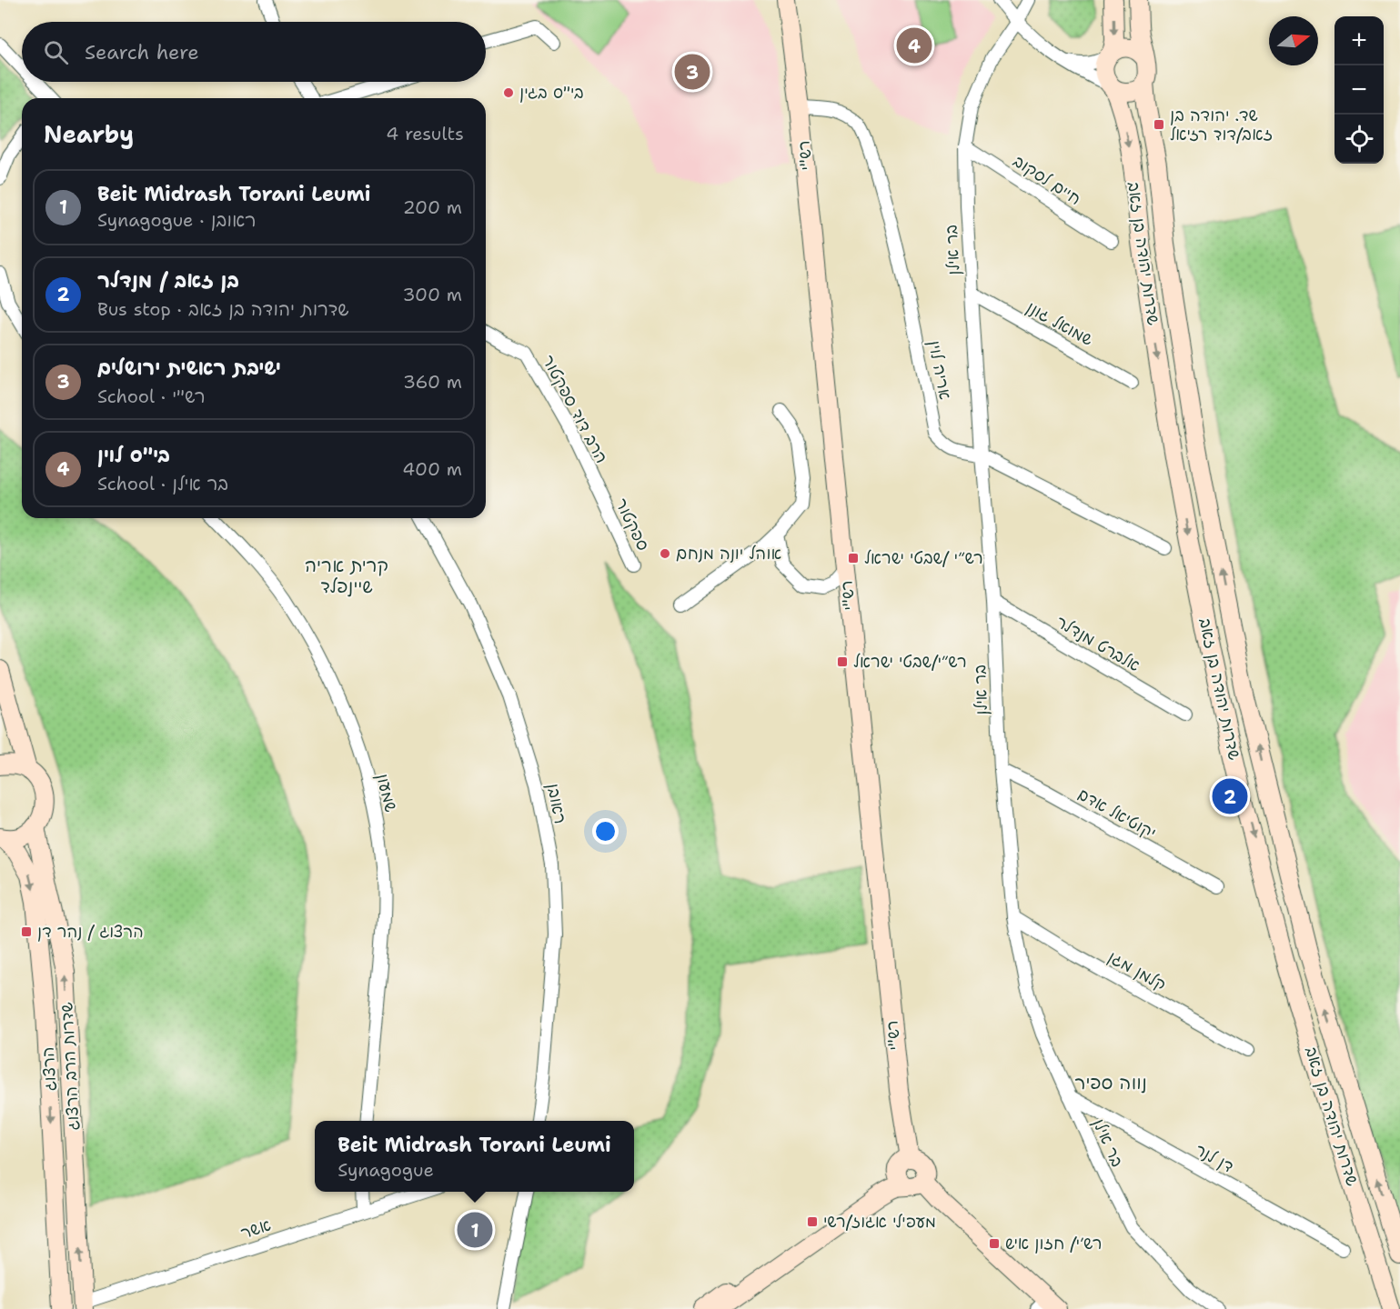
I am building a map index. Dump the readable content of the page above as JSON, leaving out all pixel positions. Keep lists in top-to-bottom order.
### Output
{
  "streets": {
    "main road": [
      "רש\"י",
      "שדרות יהודה בן זאב",
      "שדרות הרב הרצוג",
      "הרצוג"
    ],
    "street": [
      "חיים לסקוב",
      "בר אילן",
      "שמואל גונן",
      "אריה לוין",
      "הרב דוד ספקטור",
      "ספקטור",
      "אלברט מנדלר",
      "שמעון",
      "ראובן",
      "יקוטיאל אדם",
      "קלמן מגן",
      "דן לנר",
      "אשר"
    ]
  },
  "crossings": [
    ["רש\"י", "אריה לוין"],
    ["חיים לסקוב", "בר אילן"],
    ["בר אילן", "שמואל גונן"],
    ["בר אילן", "אריה לוין"],
    ["בר אילן", "אלברט מנדלר"],
    ["בר אילן", "יקוטיאל אדם"],
    ["בר אילן", "קלמן מגן"],
    ["בר אילן", "דן לנר"],
    ["הרב דוד ספקטור", "ספקטור"],
    ["שדרות הרב הרצוג", "אשר"]
  ],
  "one_way": ["שדרות הרב הרצוג", "הרצוג"],
  "districts": ["קרית אריה שיינפלד", "נווה ספיר"],
  "places": {
    "other": ["בי\"ס בגין", "אוהל יונה מנחם"],
    "transit": [
      "שד. יהודה בן זאב/דוד רזיאל",
      "רש״י /שבטי ישראל",
      "רש״י/שבטי ישראל",
      "הרצוג / נהר דן",
      "מעפילי אגוז/רשי",
      "רש׳י/ חזון איש"
    ]
  },
  "north": "right",
  "page": {
    "map_buttons": ["+", "−"],
    "search": "Search here",
    "pins": [
      "4",
      "3",
      "2",
      "1"
    ],
    "heading": ["Nearby", "4 results"],
    "list": [
      {
        "mark": "1",
        "name": "Beit Midrash Torani Leumi",
        "note": "Synagogue · ראובן",
        "value": "200 m"
      },
      {
        "mark": "2",
        "name": "בן זאב / מנדלר",
        "note": "Bus stop · שדרות יהודה בן זאב",
        "value": "300 m"
      },
      {
        "mark": "3",
        "name": "ישיבת ראשית ירושלים",
        "note": "School · רש\"י",
        "value": "360 m"
      },
      {
        "mark": "4",
        "name": "בי\"ס לוין",
        "note": "School · בר אילן",
        "value": "400 m"
      }
    ],
    "popup": ["Beit Midrash Torani Leumi", "Synagogue"]
  }
}
